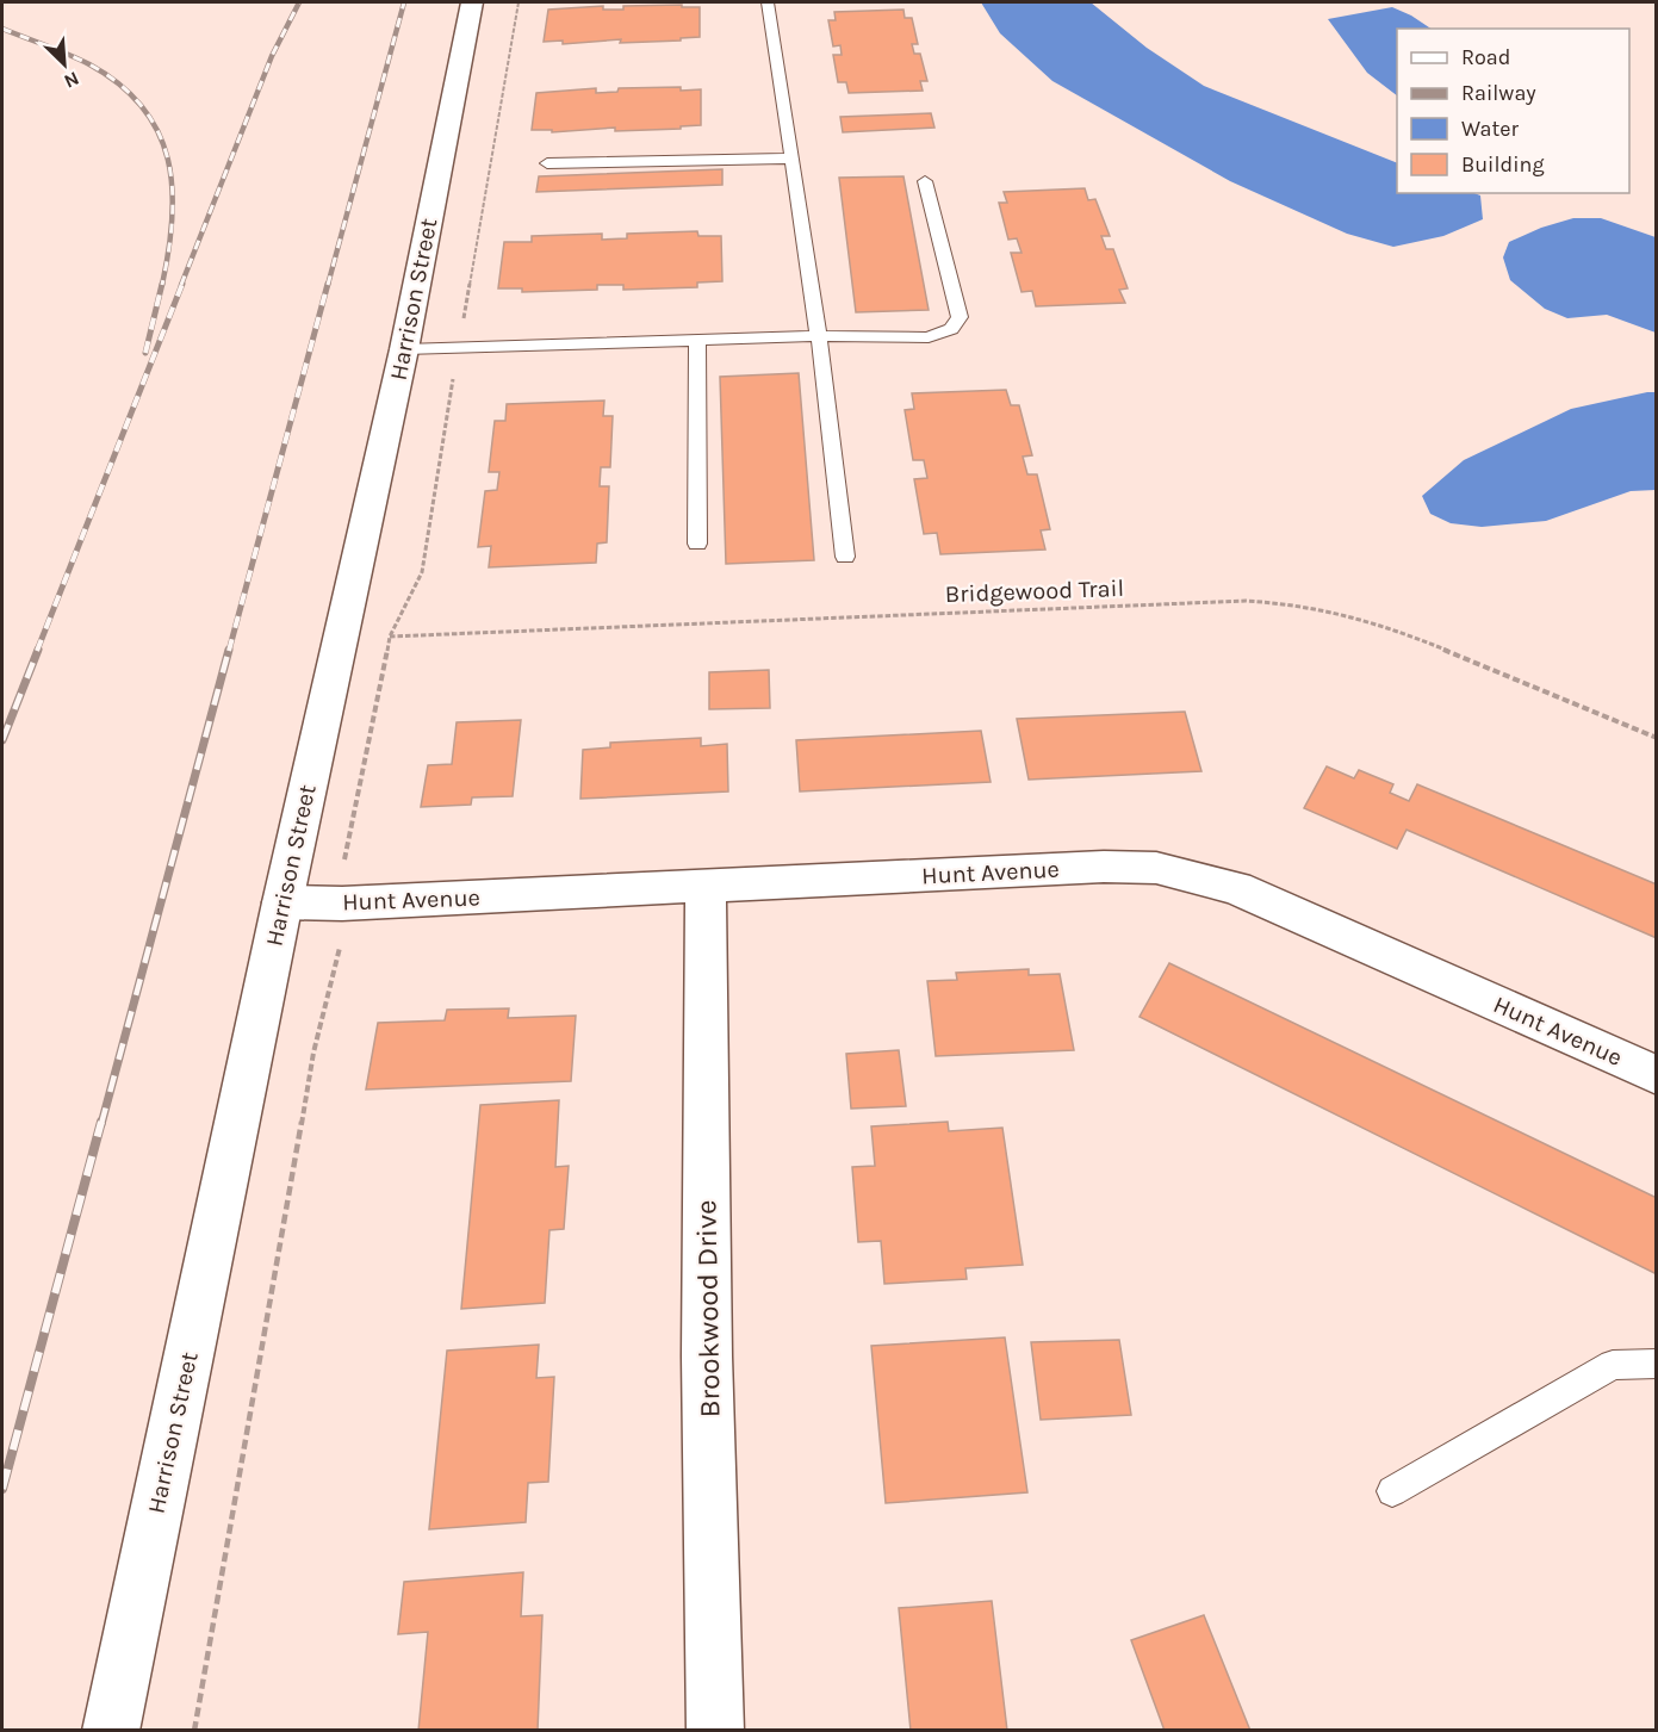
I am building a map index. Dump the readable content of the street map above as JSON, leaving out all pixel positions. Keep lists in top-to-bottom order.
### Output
{
  "streets": {
    "main road": ["Harrison Street", "Hunt Avenue", "Brookwood Drive"],
    "path": ["Bridgewood Trail"]
  },
  "crossings": [
    ["Harrison Street", "Hunt Avenue"],
    ["Bridgewood Trail", "Hunt Avenue"],
    ["Hunt Avenue", "Brookwood Drive"]
  ],
  "legend": [
    "Road",
    "Railway",
    "Water",
    "Building"
  ],
  "north": "bottom right"
}
